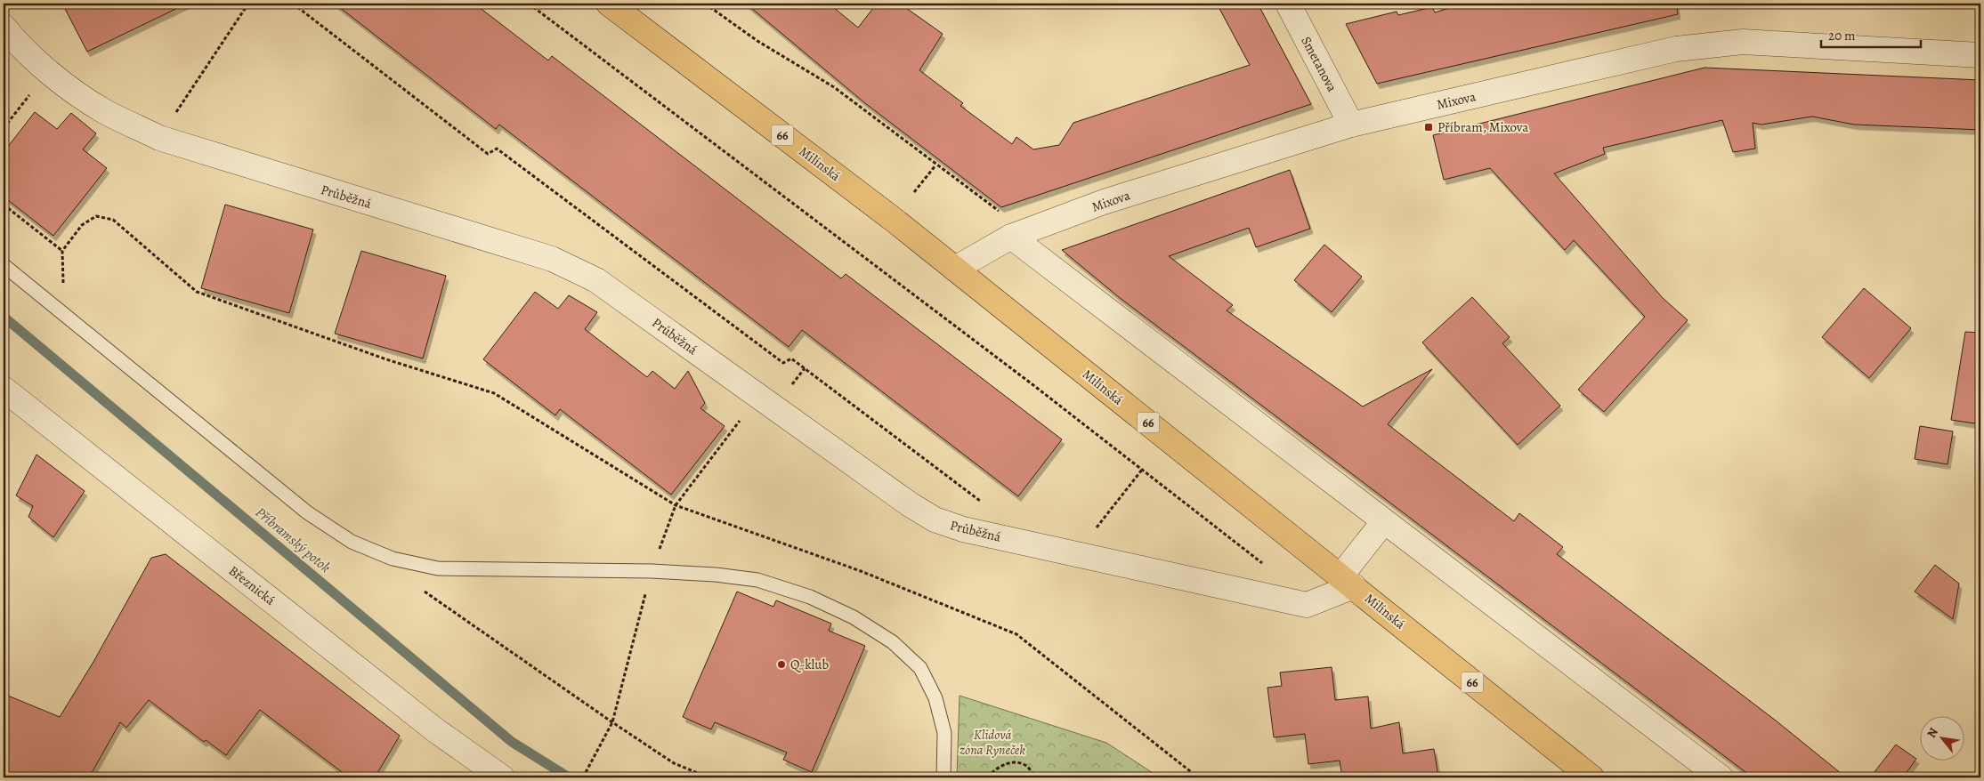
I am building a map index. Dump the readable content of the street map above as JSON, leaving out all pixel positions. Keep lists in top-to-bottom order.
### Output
{
  "streets": {
    "main road": ["66", "Milínská"],
    "street": [
      "Smetanova",
      "Mixova",
      "Průběžná",
      "Březnická"
    ]
  },
  "crossings": [
    ["Smetanova", "Mixova"],
    ["Mixova", "Milínská"],
    ["Milínská", "Průběžná"]
  ],
  "water": ["Příbramský potok"],
  "parks": ["Klidová zóna Ryneček"],
  "places": {
    "transit": ["Příbram, Mixova"],
    "other": ["Q-klub"]
  },
  "scale_bar": "20 m",
  "north": "top left"
}
